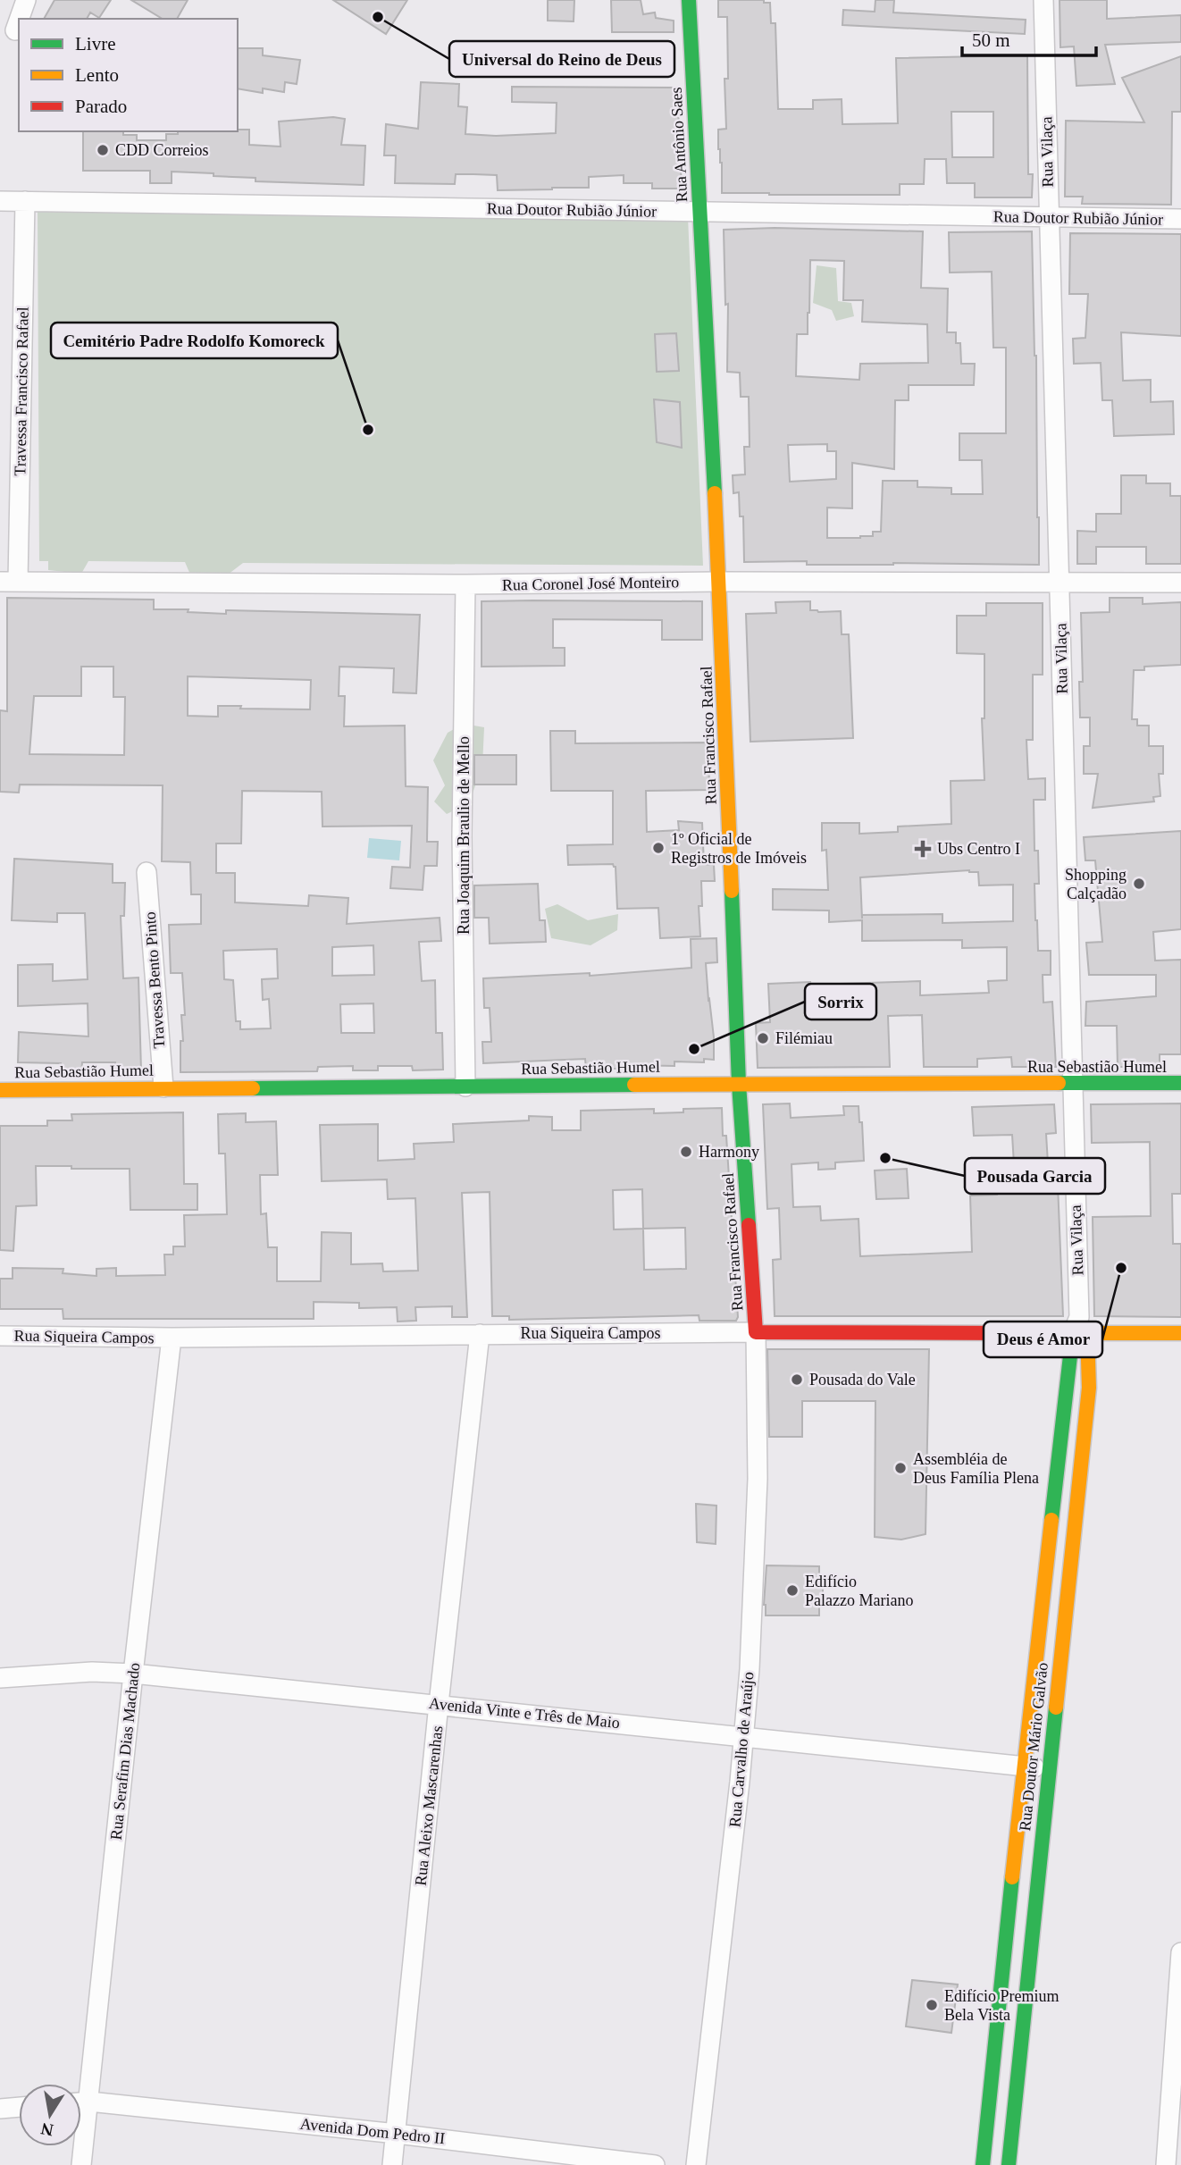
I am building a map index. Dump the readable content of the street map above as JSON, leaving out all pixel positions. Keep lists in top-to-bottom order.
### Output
{
  "streets": {
    "street": [
      "Rua Antônio Saes",
      "Rua Vilaça",
      "Rua Doutor Rubião Júnior",
      "Travessa Francisco Rafael",
      "Rua Coronel José Monteiro",
      "Rua Francisco Rafael",
      "Rua Joaquim Braulio de Mello",
      "Travessa Bento Pinto",
      "Rua Sebastião Humel",
      "Rua Siqueira Campos",
      "Avenida Vinte e Três de Maio",
      "Rua Doutor Mário Galvão",
      "Rua Carvalho de Araújo",
      "Rua Serafim Dias Machado",
      "Rua Aleixo Mascarenhas",
      "Avenida Dom Pedro II"
    ]
  },
  "crossings": [
    ["Rua Antônio Saes", "Rua Doutor Rubião Júnior"],
    ["Rua Antônio Saes", "Rua Francisco Rafael"],
    ["Rua Vilaça", "Rua Doutor Rubião Júnior"],
    ["Rua Vilaça", "Rua Coronel José Monteiro"],
    ["Rua Vilaça", "Rua Sebastião Humel"],
    ["Rua Vilaça", "Rua Siqueira Campos"],
    ["Rua Vilaça", "Rua Doutor Mário Galvão"],
    ["Rua Doutor Rubião Júnior", "Travessa Francisco Rafael"],
    ["Rua Doutor Rubião Júnior", "Rua Francisco Rafael"],
    ["Travessa Francisco Rafael", "Rua Coronel José Monteiro"],
    ["Rua Coronel José Monteiro", "Rua Francisco Rafael"],
    ["Rua Coronel José Monteiro", "Rua Joaquim Braulio de Mello"],
    ["Rua Francisco Rafael", "Rua Sebastião Humel"],
    ["Rua Francisco Rafael", "Rua Siqueira Campos"],
    ["Rua Francisco Rafael", "Rua Carvalho de Araújo"],
    ["Rua Joaquim Braulio de Mello", "Rua Sebastião Humel"],
    ["Travessa Bento Pinto", "Rua Sebastião Humel"],
    ["Rua Siqueira Campos", "Rua Doutor Mário Galvão"],
    ["Rua Siqueira Campos", "Rua Carvalho de Araújo"],
    ["Rua Siqueira Campos", "Rua Serafim Dias Machado"],
    ["Rua Siqueira Campos", "Rua Aleixo Mascarenhas"],
    ["Avenida Vinte e Três de Maio", "Rua Doutor Mário Galvão"],
    ["Avenida Vinte e Três de Maio", "Rua Carvalho de Araújo"],
    ["Avenida Vinte e Três de Maio", "Rua Serafim Dias Machado"],
    ["Avenida Vinte e Três de Maio", "Rua Aleixo Mascarenhas"],
    ["Rua Serafim Dias Machado", "Avenida Dom Pedro II"],
    ["Rua Aleixo Mascarenhas", "Avenida Dom Pedro II"]
  ],
  "places": {
    "other": [
      "Universal do Reino de Deus",
      "CDD Correios",
      "Cemitério Padre Rodolfo Komoreck",
      "1º Oficial de Registros de Imóveis",
      "Shopping Calçadão",
      "Filémiau",
      "Sorrix",
      "Harmony",
      "Pousada Garcia",
      "Deus é Amor",
      "Pousada do Vale",
      "Assembléia de Deus Família Plena",
      "Edifício Palazzo Mariano",
      "Edifício Premium Bela Vista"
    ],
    "health": ["Ubs Centro I"]
  },
  "legend": ["Livre", "Lento", "Parado"],
  "scale_bar": "50 m",
  "north": "bottom"
}
